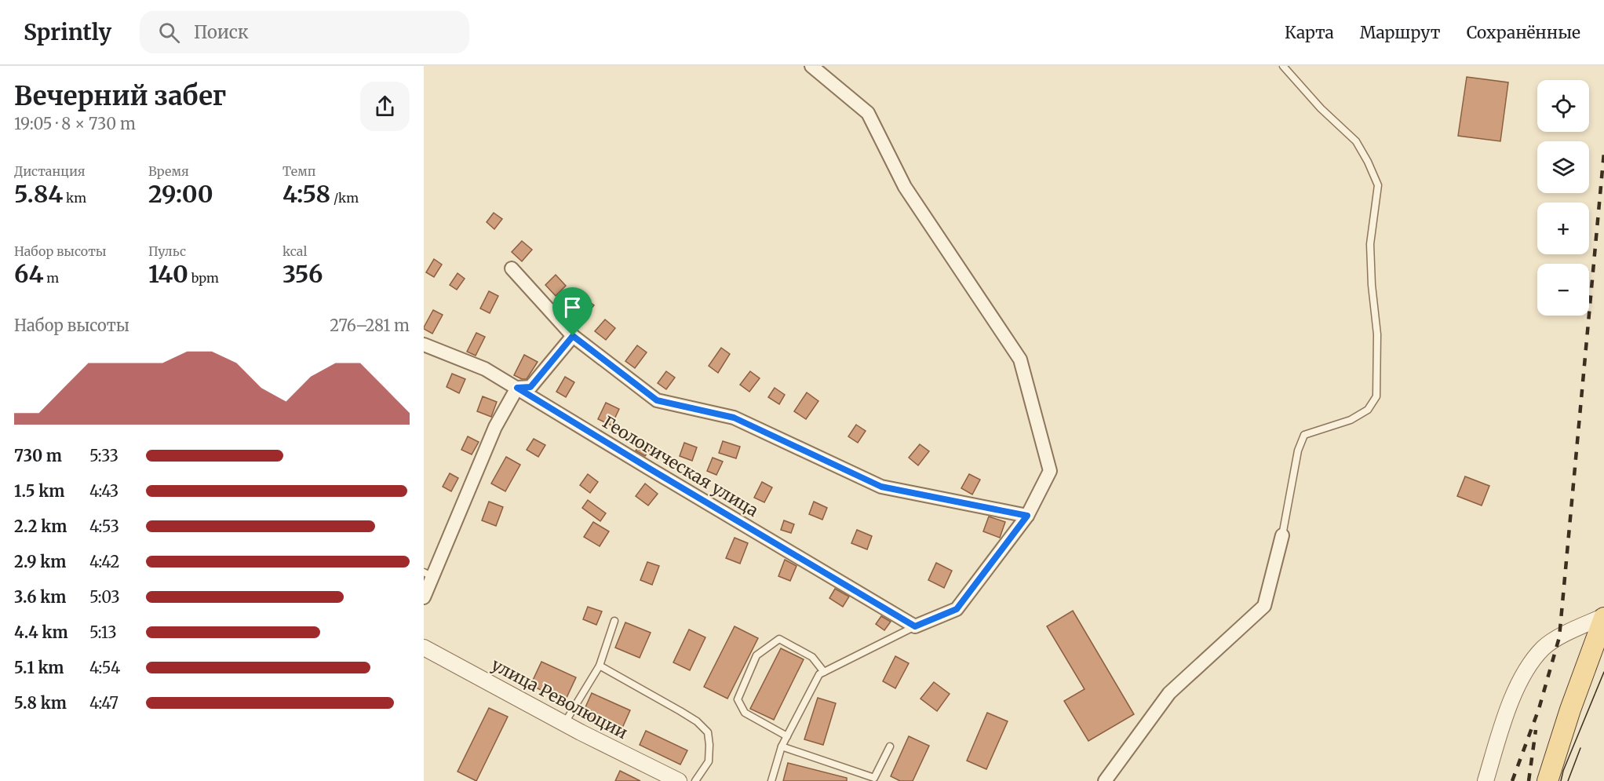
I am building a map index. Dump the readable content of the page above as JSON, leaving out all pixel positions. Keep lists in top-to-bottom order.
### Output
{
  "streets": {
    "street": ["Геологическая улица", "улица Революции"]
  },
  "page": {
    "header": "Sprintly",
    "search": "Поиск",
    "nav": ["Карта", "Маршрут", "Сохранённые"],
    "heading": ["Вечерний забег", "19:05 · 8 × 730 m"],
    "map_buttons": ["+", "−"],
    "stats": [
      ["Дистанция", "5.84 km"],
      ["Время", "29:00"],
      ["Темп", "4:58 /km"],
      ["Набор высоты", "64 m"],
      ["Пульс", "140 bpm"],
      ["kcal", "356"]
    ],
    "chart": ["Набор высоты", "276–281 m"],
    "list": [
      {
        "name": "730 m",
        "note": "5:33"
      },
      {
        "name": "1.5 km",
        "note": "4:43"
      },
      {
        "name": "2.2 km",
        "note": "4:53"
      },
      {
        "name": "2.9 km",
        "note": "4:42"
      },
      {
        "name": "3.6 km",
        "note": "5:03"
      },
      {
        "name": "4.4 km",
        "note": "5:13"
      },
      {
        "name": "5.1 km",
        "note": "4:54"
      },
      {
        "name": "5.8 km",
        "note": "4:47"
      }
    ]
  }
}
